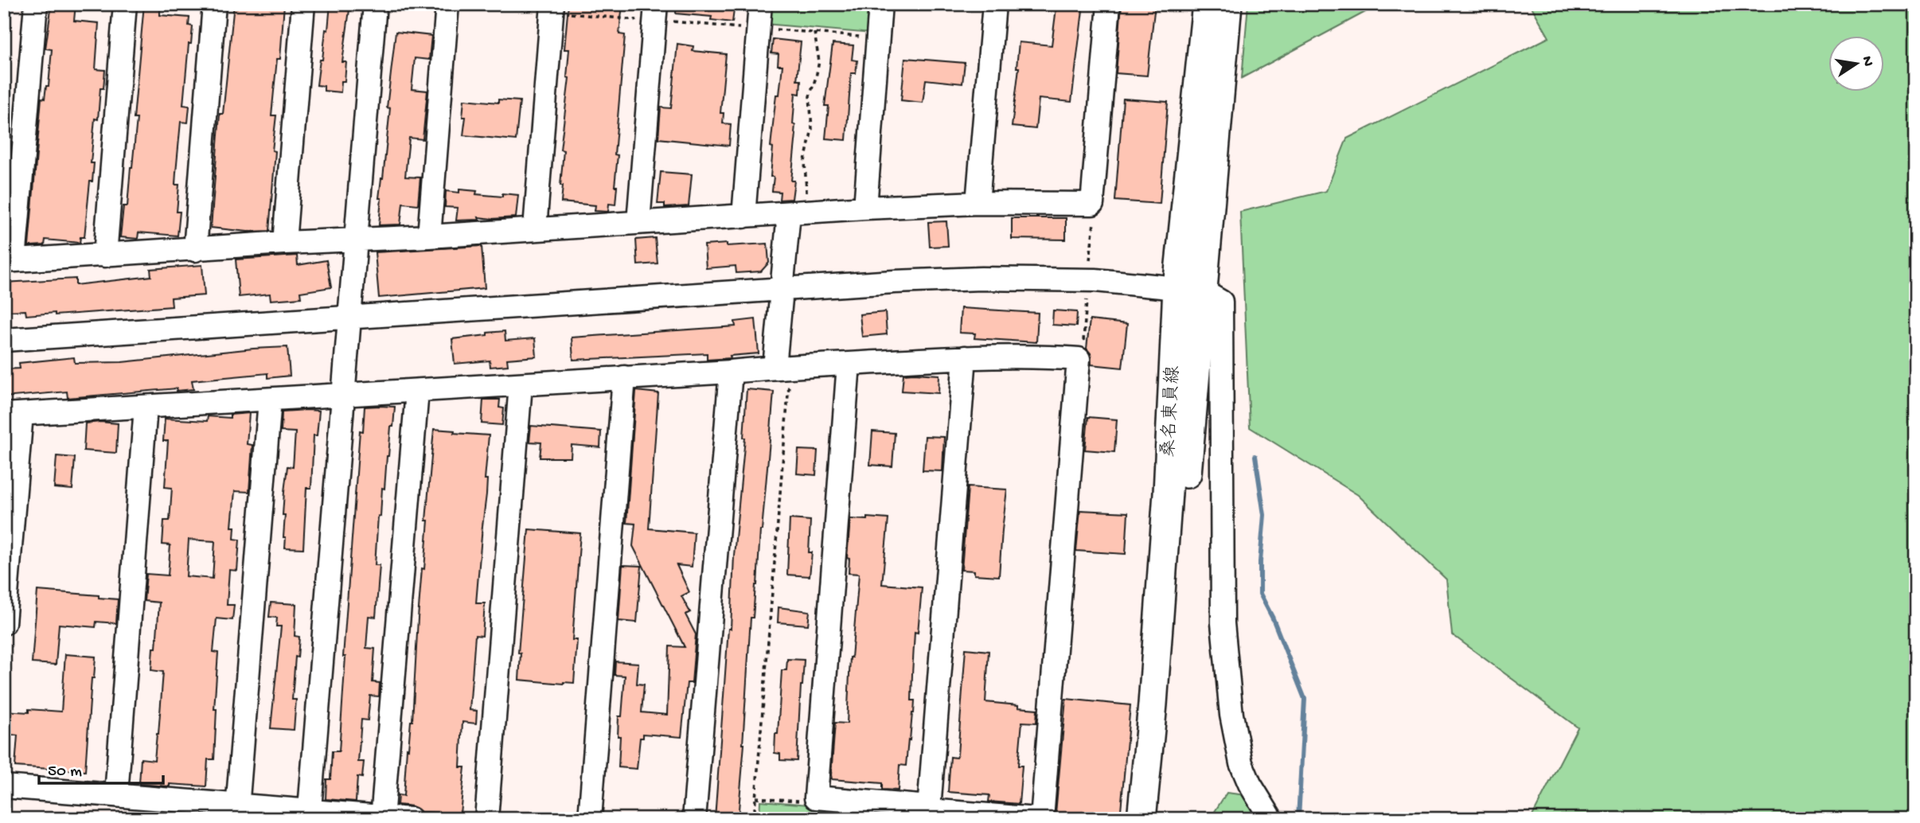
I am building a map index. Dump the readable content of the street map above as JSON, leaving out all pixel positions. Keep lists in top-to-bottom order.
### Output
{
  "streets": {
    "main road": ["桑名東員線"]
  },
  "scale_bar": "50 m",
  "north": "right"
}
